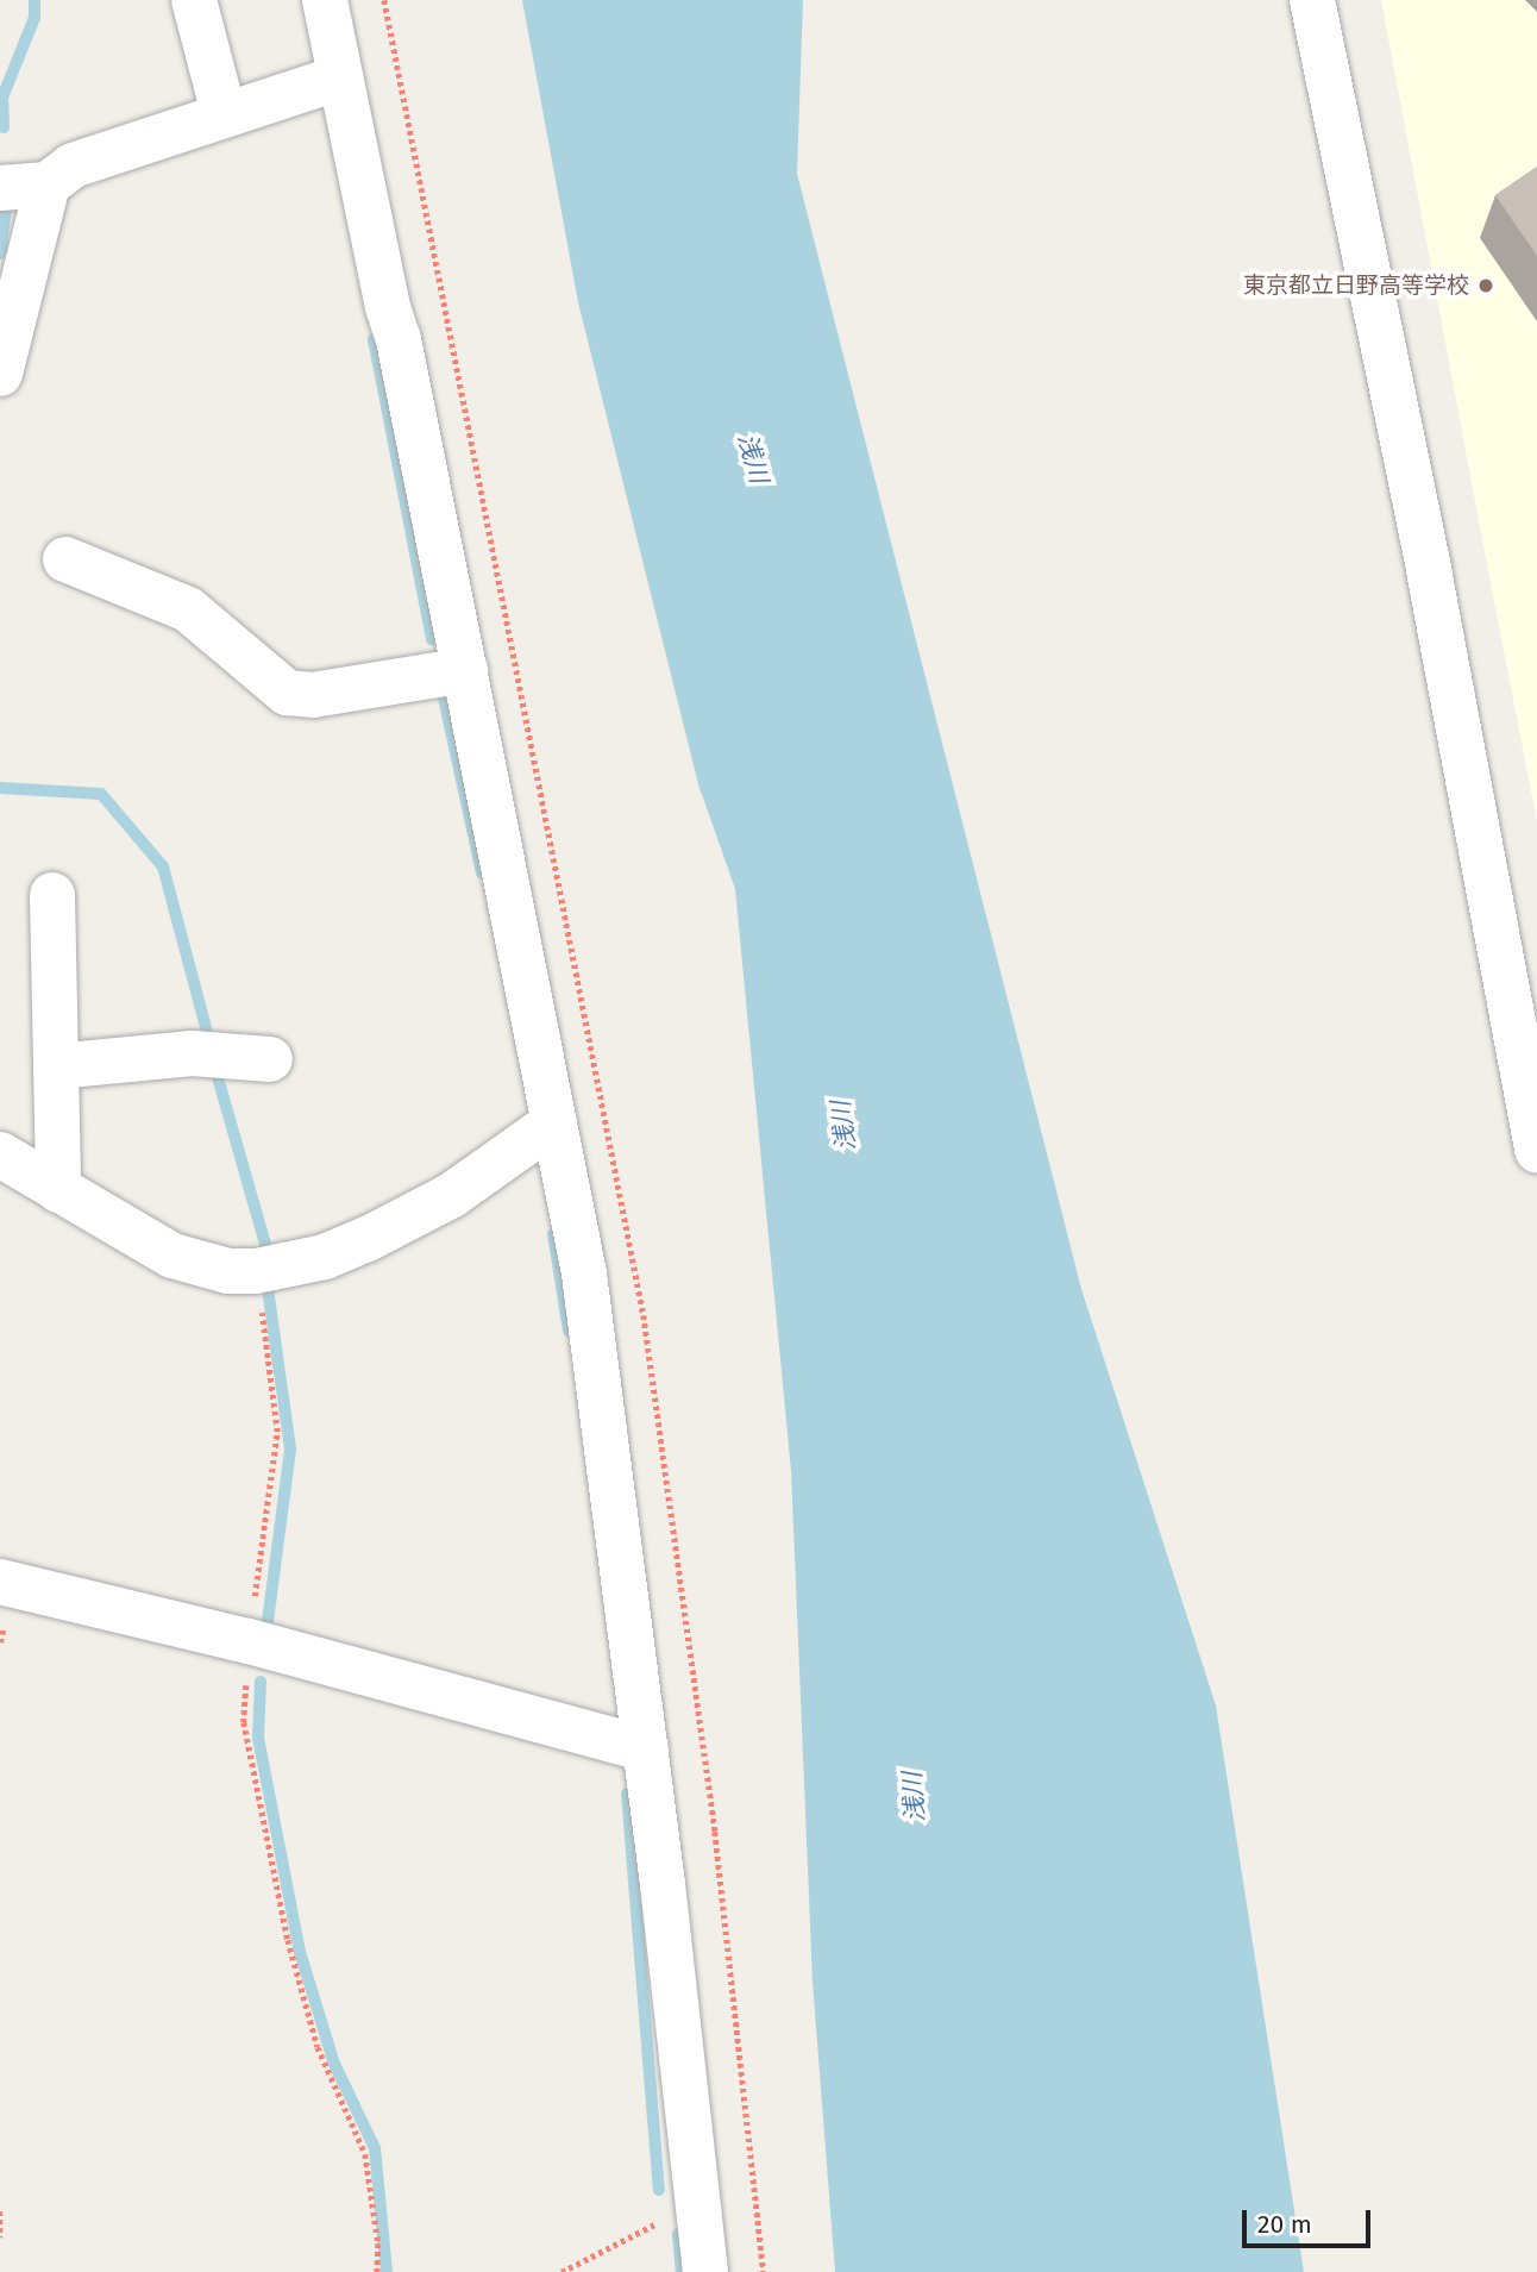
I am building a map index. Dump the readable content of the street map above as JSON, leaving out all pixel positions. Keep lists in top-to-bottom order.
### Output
{
  "water": ["浅川"],
  "places": ["東京都立日野高等学校"],
  "scale_bar": "20 m"
}
